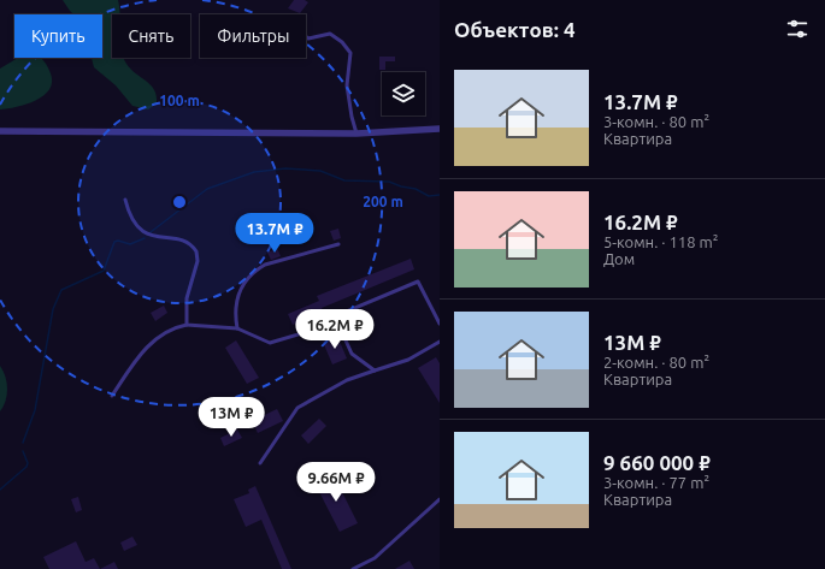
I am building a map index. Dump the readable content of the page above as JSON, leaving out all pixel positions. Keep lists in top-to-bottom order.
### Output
{
  "page": {
    "heading": "Объектов: 4",
    "chip": ["Купить", "Снять", "Фильтры"],
    "list": [
      {
        "name": "13.7M ₽",
        "note": "3-комн. · 80 m² · Квартира"
      },
      {
        "name": "16.2M ₽",
        "note": "5-комн. · 118 m² · Дом"
      },
      {
        "name": "13M ₽",
        "note": "2-комн. · 80 m² · Квартира"
      },
      {
        "name": "9 660 000 ₽",
        "note": "3-комн. · 77 m² · Квартира"
      }
    ],
    "price": [
      "13.7M ₽",
      "16.2M ₽",
      "13M ₽",
      "9.66M ₽"
    ]
  },
  "rings": ["100 m", "200 m"]
}
